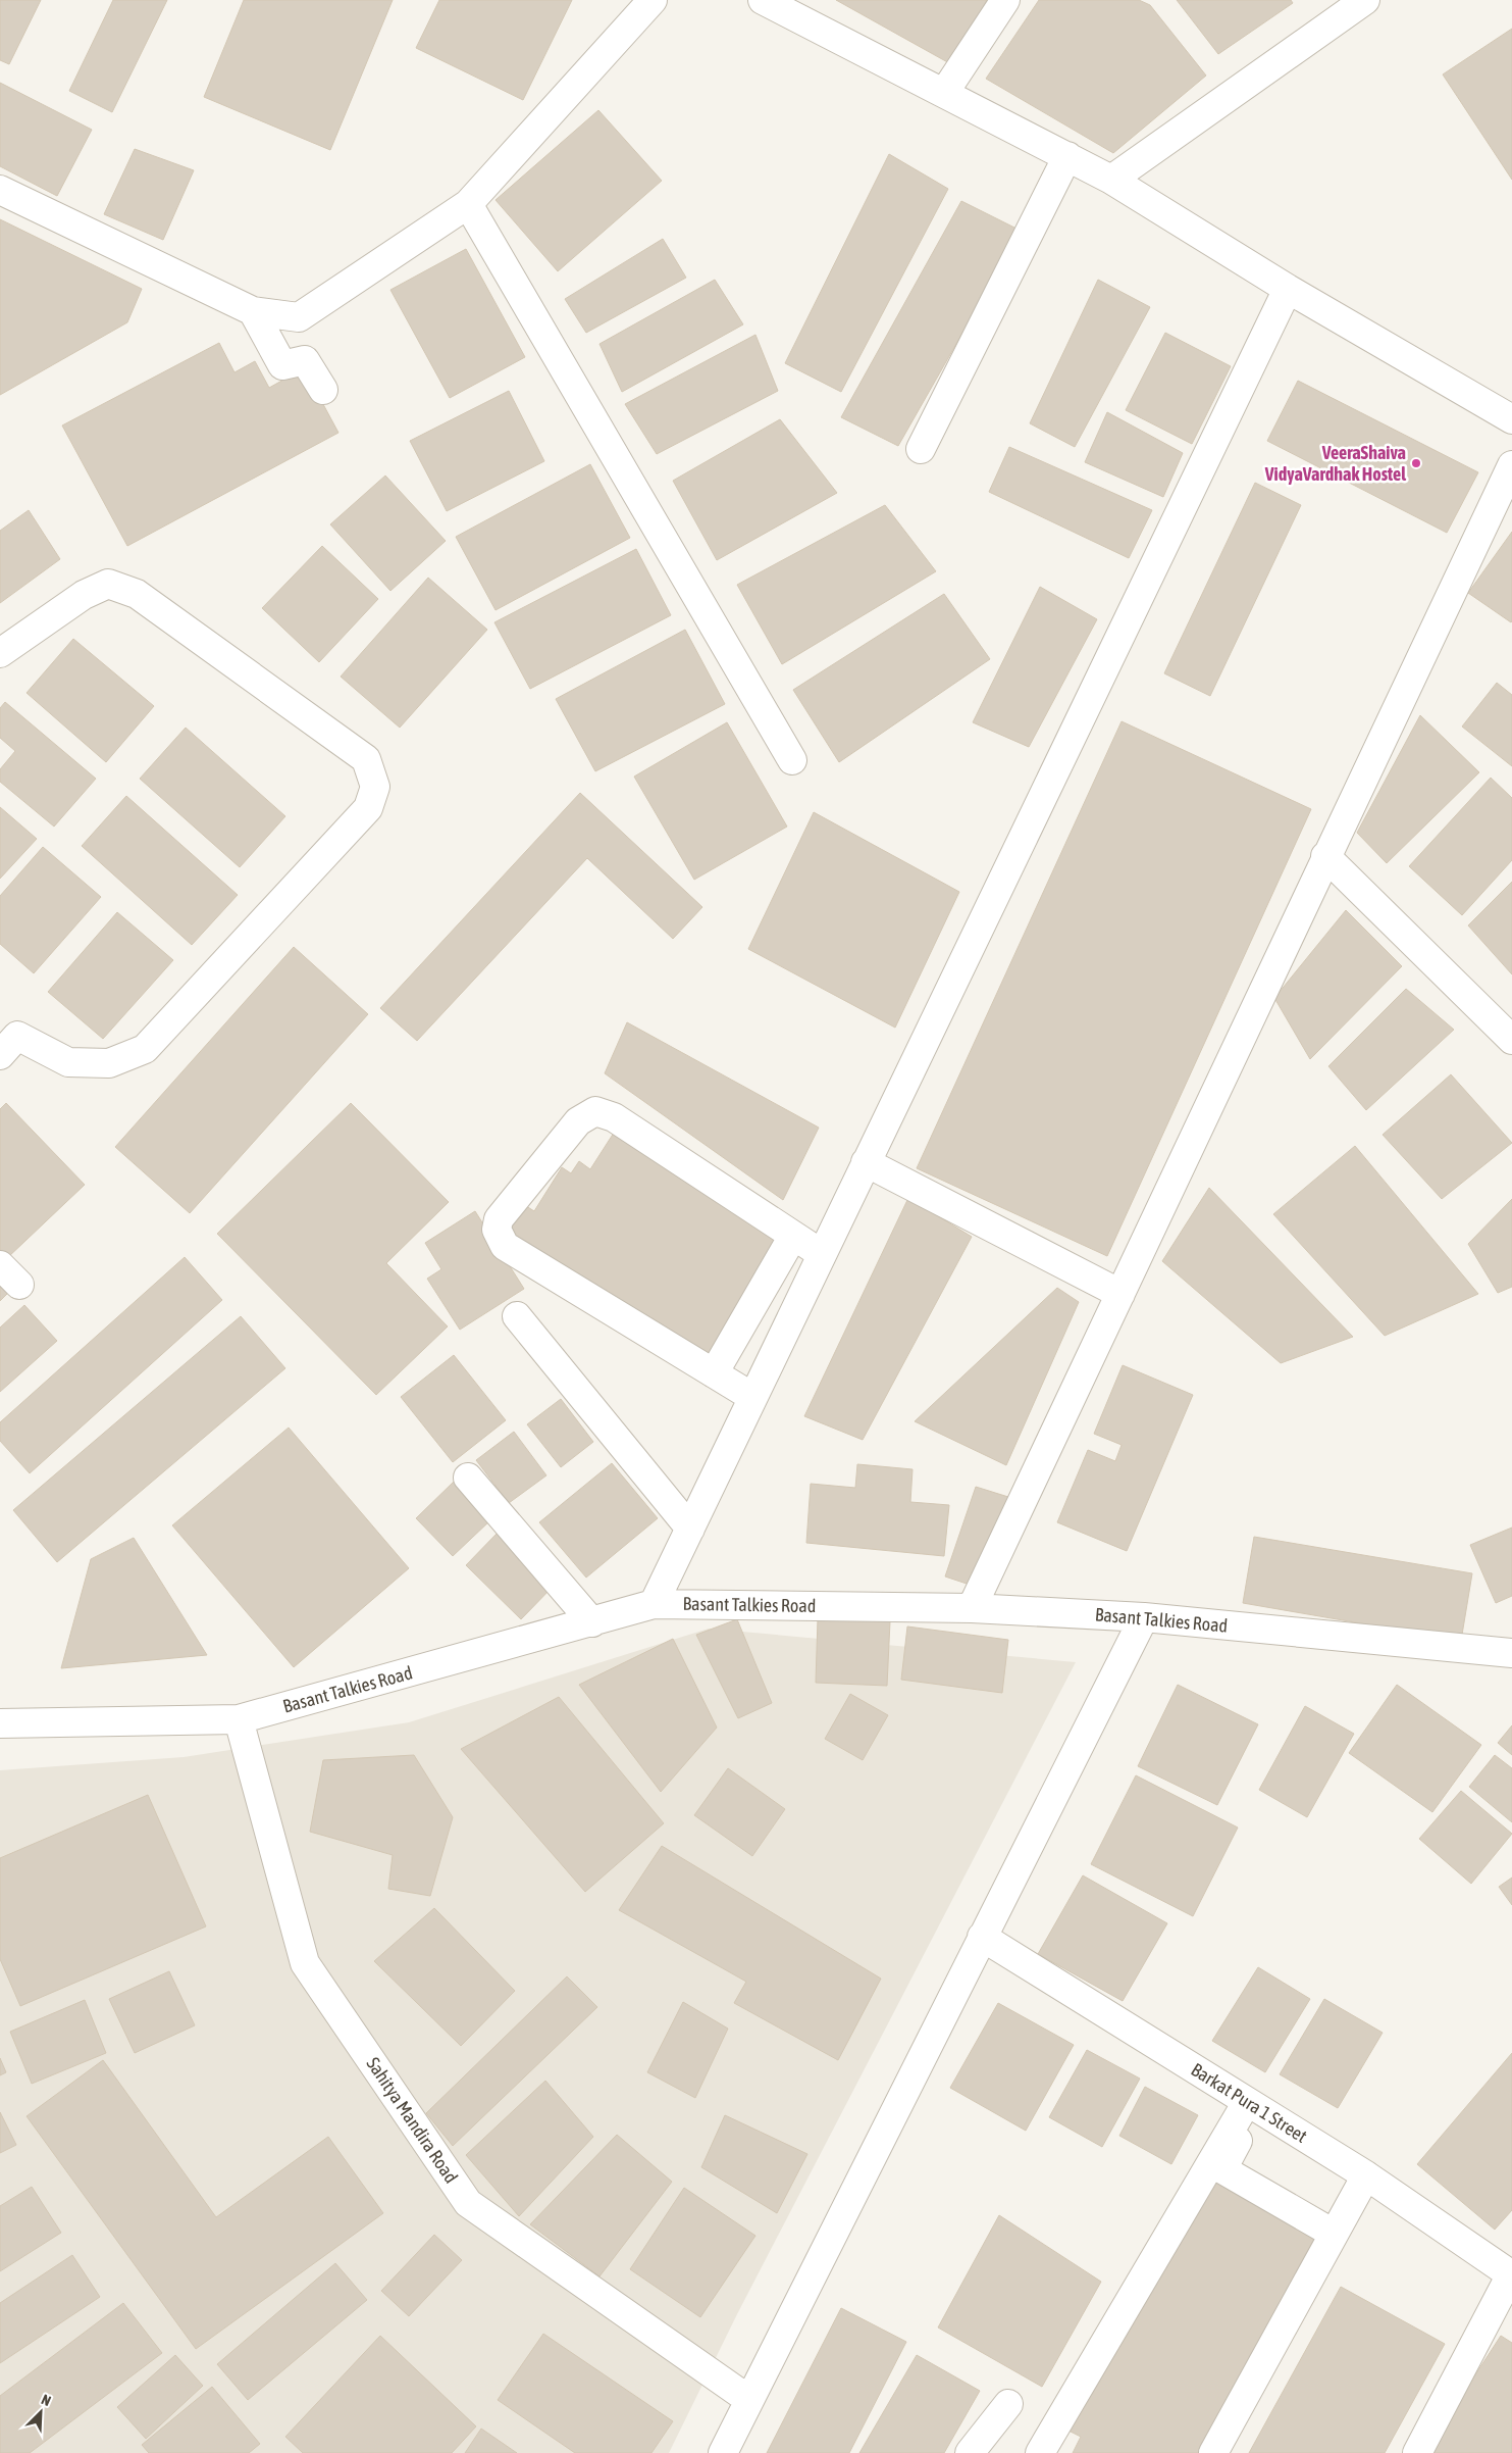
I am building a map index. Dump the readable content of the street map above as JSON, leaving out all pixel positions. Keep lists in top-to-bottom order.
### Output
{
  "streets": {
    "street": ["Basant Talkies Road", "Barkat Pura 1 Street", "Sahitya Mandira Road"]
  },
  "crossings": [
    ["Basant Talkies Road", "Sahitya Mandira Road"]
  ],
  "places": ["VeeraShaiva VidyaVardhak Hostel"],
  "north": "top right"
}
